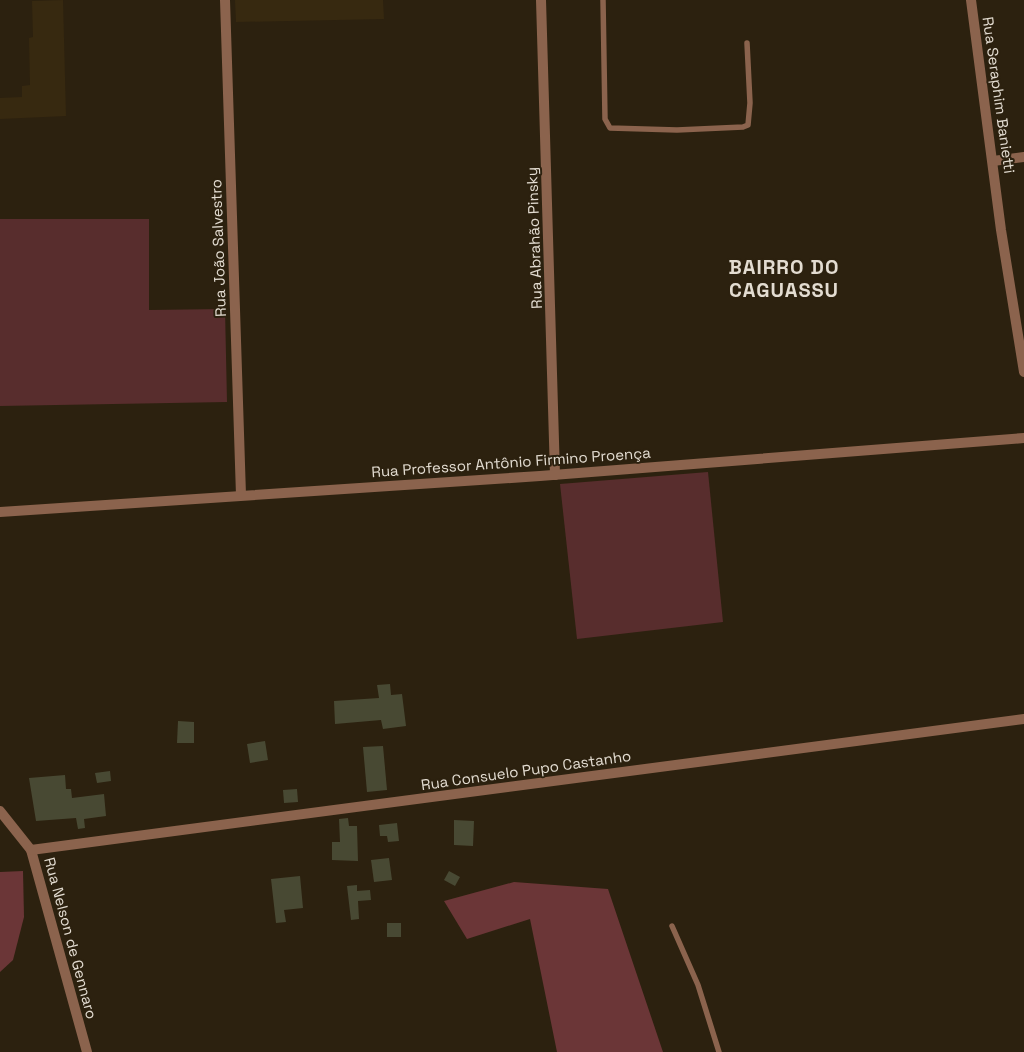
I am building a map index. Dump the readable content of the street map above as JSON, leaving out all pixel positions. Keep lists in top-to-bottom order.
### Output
{
  "streets": {
    "street": [
      "Rua Seraphim Banietti",
      "Rua Abrahão Pinsky",
      "Rua João Salvestro",
      "Rua Professor Antônio Firmino Proença",
      "Rua Consuelo Pupo Castanho",
      "Rua Nelson de Gennaro"
    ]
  },
  "crossings": [
    ["Rua Abrahão Pinsky", "Rua Professor Antônio Firmino Proença"],
    ["Rua João Salvestro", "Rua Professor Antônio Firmino Proença"],
    ["Rua Consuelo Pupo Castanho", "Rua Nelson de Gennaro"]
  ],
  "districts": ["BAIRRO DO CAGUASSU"]
}
